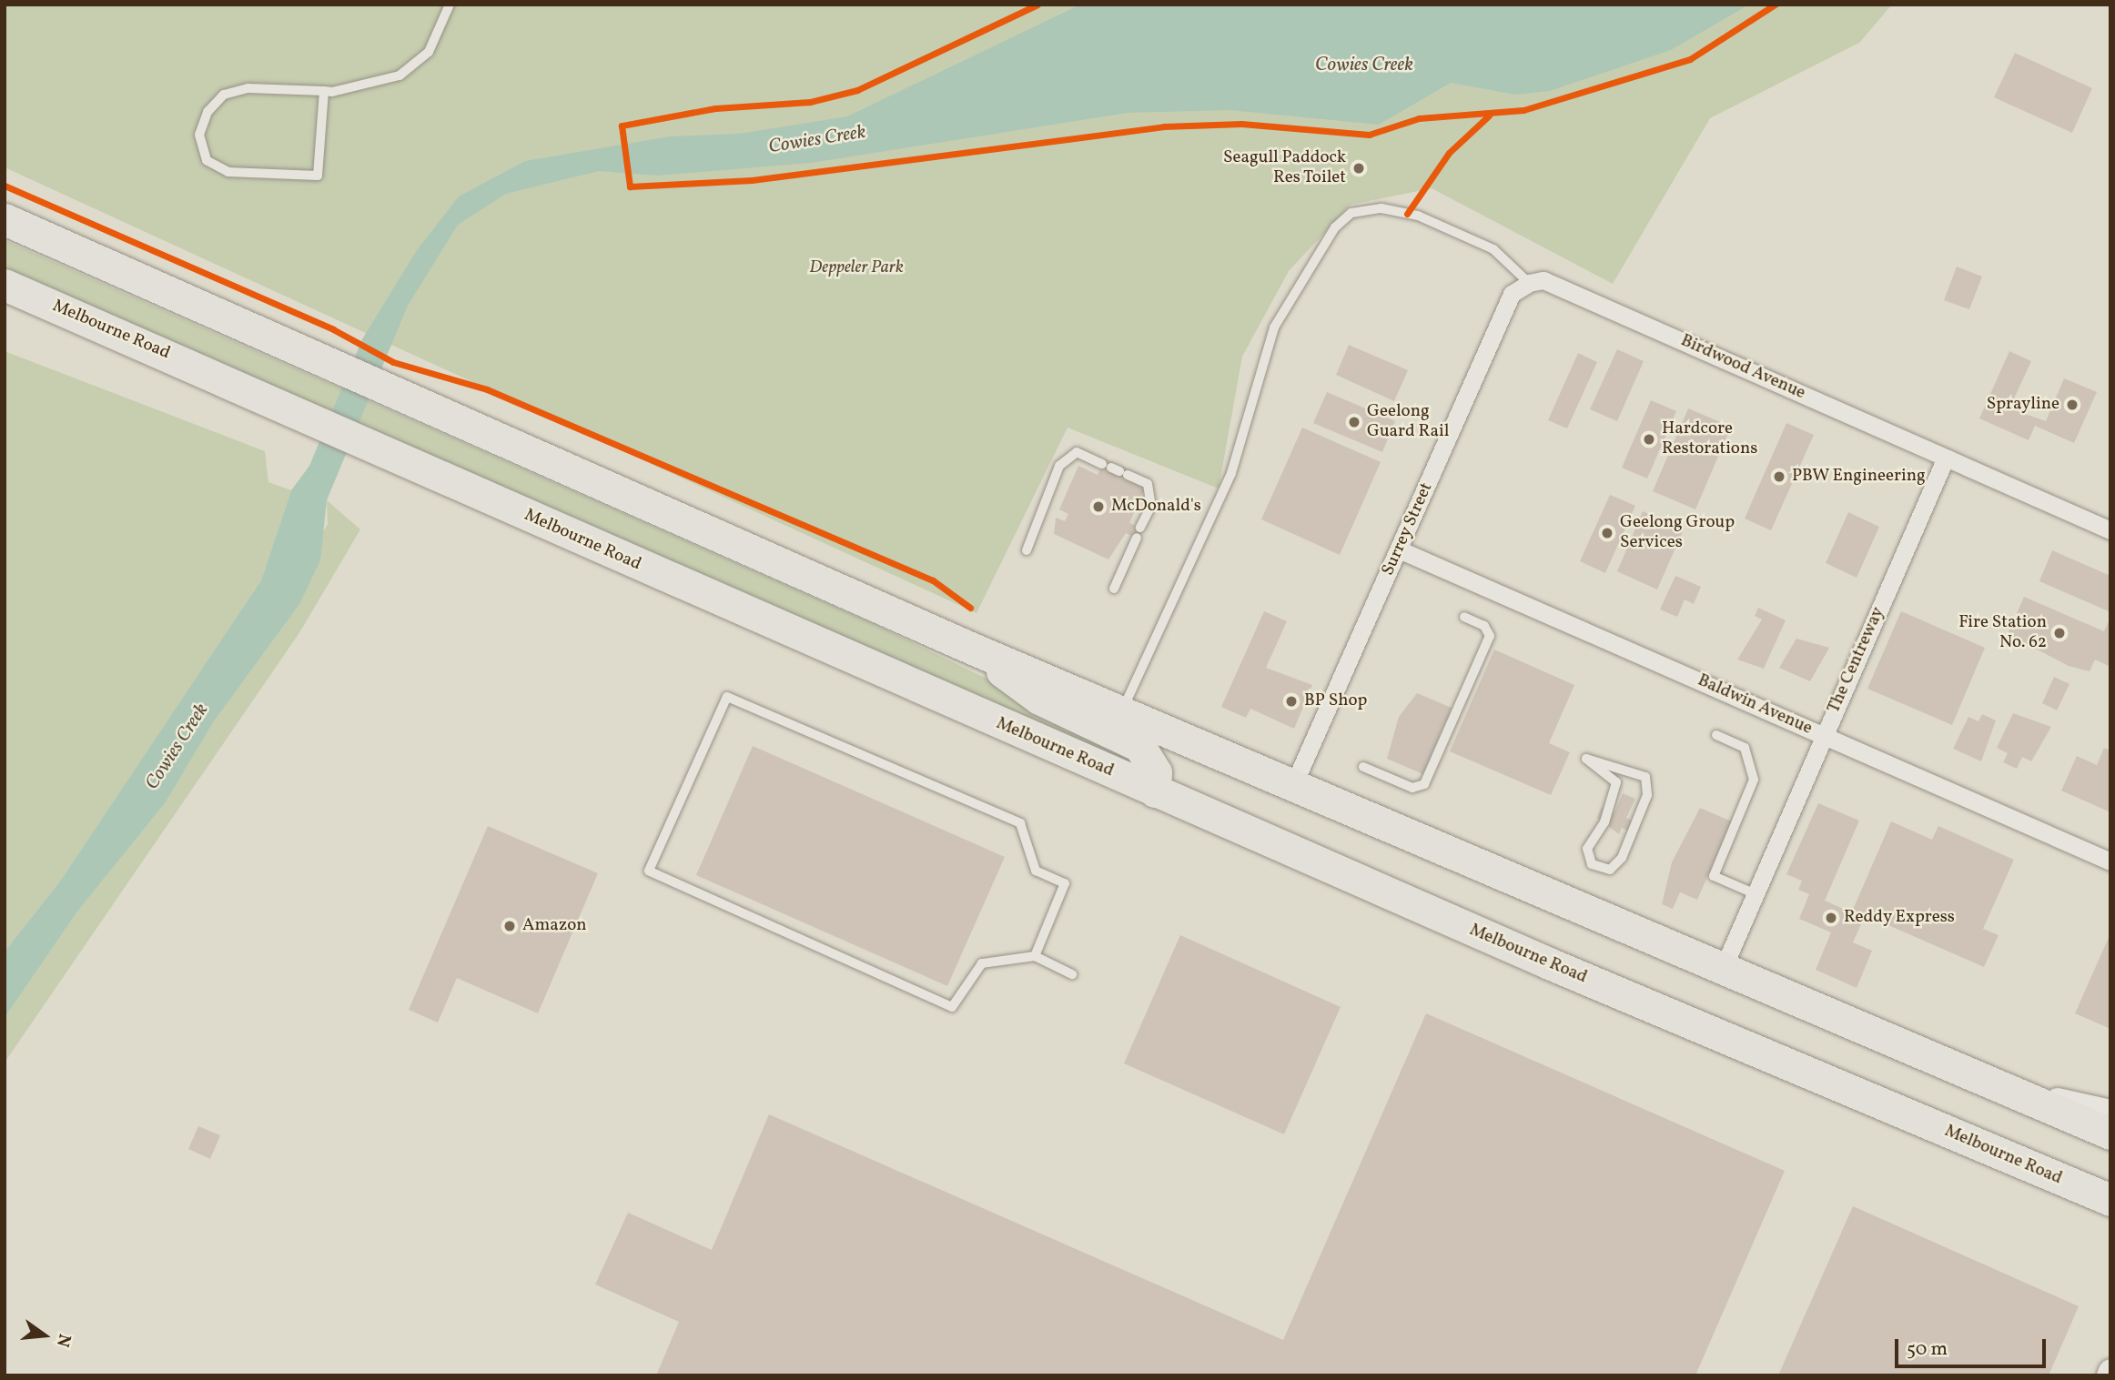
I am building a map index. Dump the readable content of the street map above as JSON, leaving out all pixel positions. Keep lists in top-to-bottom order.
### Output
{
  "streets": {
    "highway": ["Melbourne Road"],
    "street": [
      "Birdwood Avenue",
      "Surrey Street",
      "The Centreway",
      "Baldwin Avenue"
    ]
  },
  "crossings": [
    ["Birdwood Avenue", "Surrey Street"],
    ["Birdwood Avenue", "The Centreway"],
    ["Surrey Street", "Baldwin Avenue"],
    ["The Centreway", "Baldwin Avenue"]
  ],
  "water": ["Cowies Creek"],
  "parks": ["Deppeler Park"],
  "places": [
    "Seagull Paddock Res Toilet",
    "Sprayline",
    "Geelong Guard Rail",
    "Hardcore Restorations",
    "PBW Engineering",
    "McDonald's",
    "Geelong Group Services",
    "Fire Station No. 62",
    "BP Shop",
    "Reddy Express",
    "Amazon"
  ],
  "scale_bar": "50 m",
  "north": "right"
}
